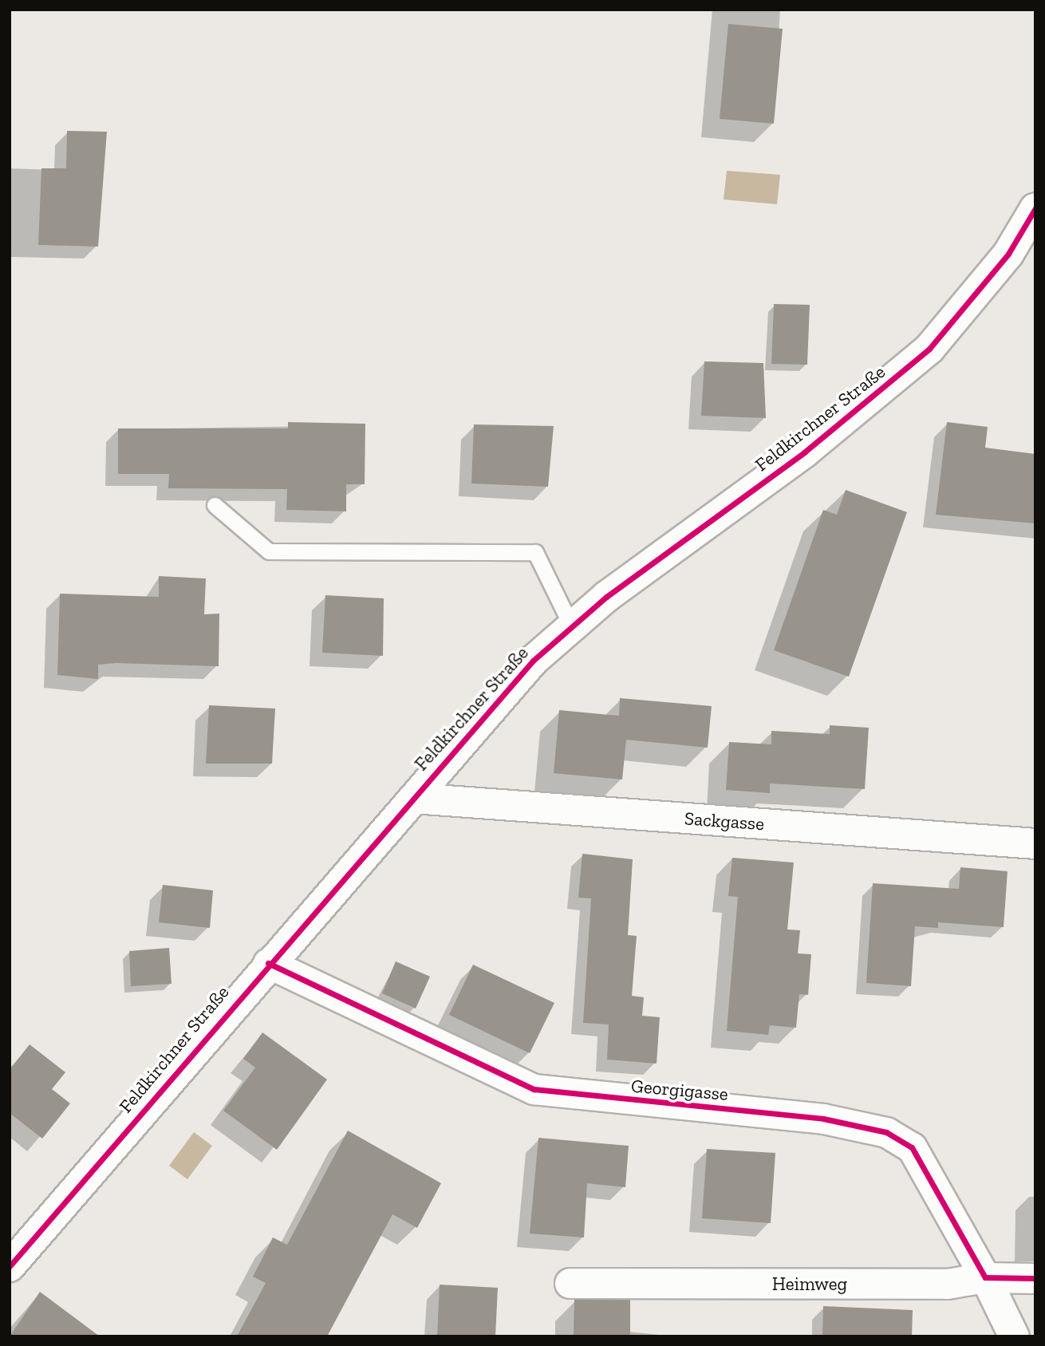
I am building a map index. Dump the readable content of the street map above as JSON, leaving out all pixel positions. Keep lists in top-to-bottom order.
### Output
{
  "streets": {
    "street": [
      "Feldkirchner Straße",
      "Sackgasse",
      "Georgigasse",
      "Heimweg"
    ]
  },
  "crossings": [
    ["Feldkirchner Straße", "Sackgasse"],
    ["Feldkirchner Straße", "Georgigasse"],
    ["Georgigasse", "Heimweg"]
  ]
}
